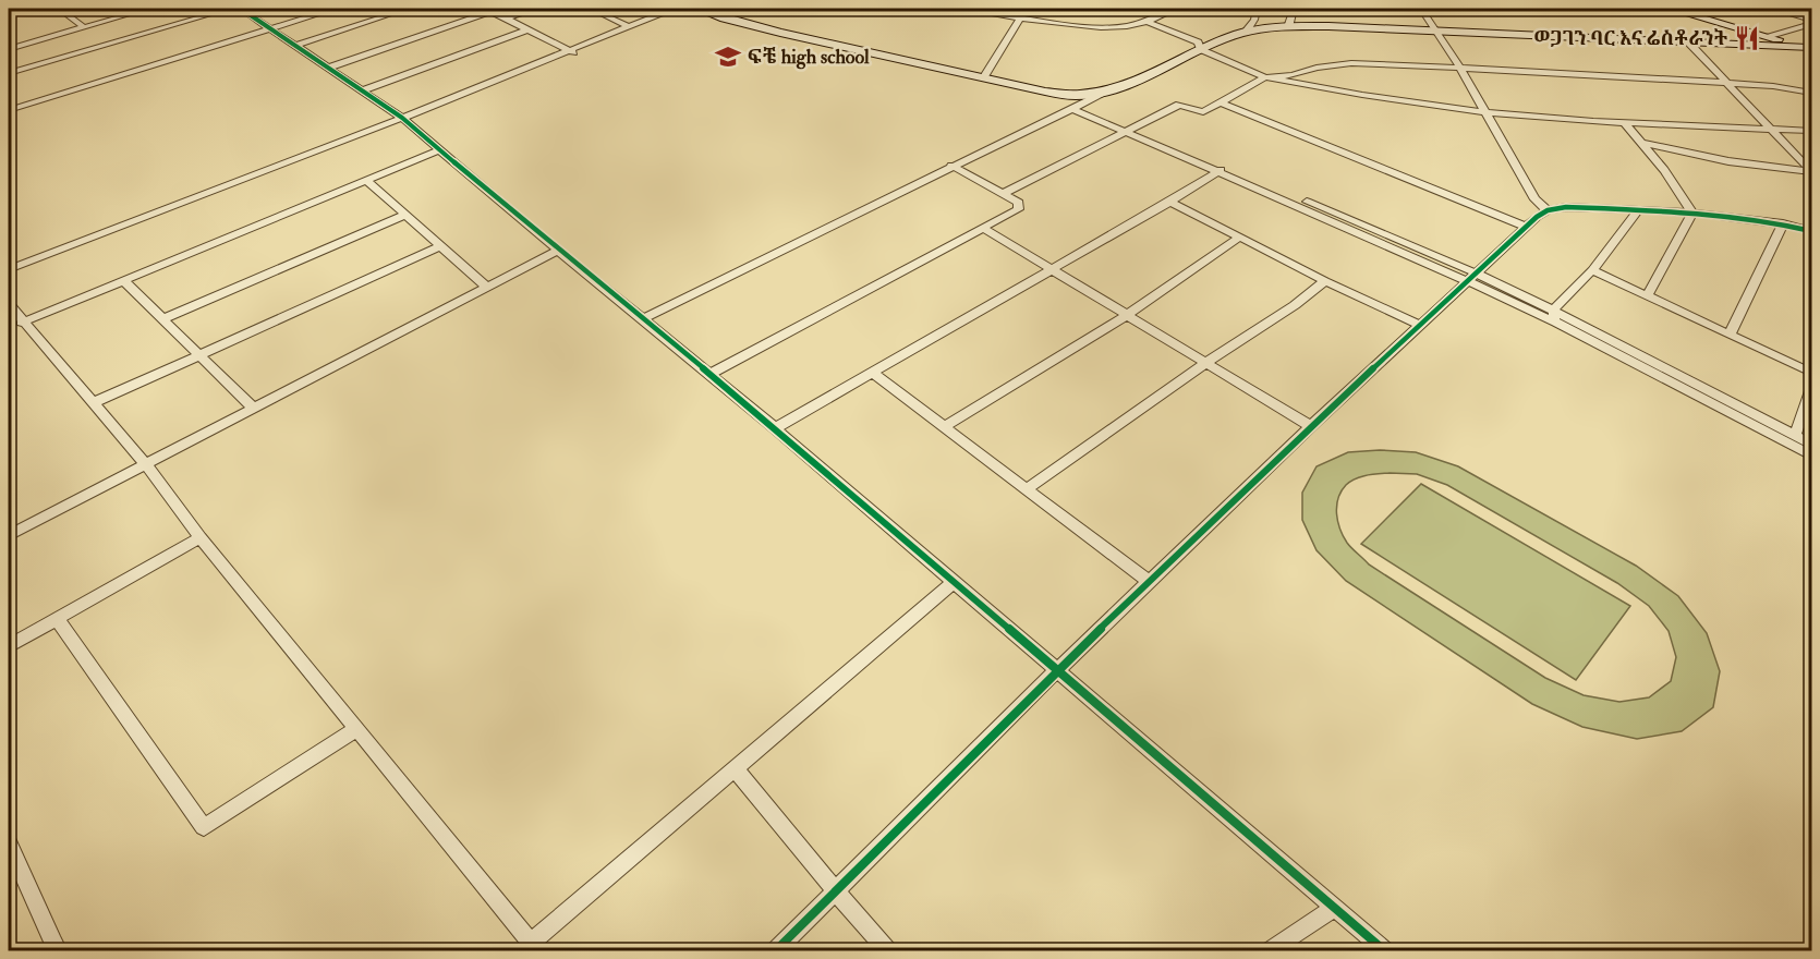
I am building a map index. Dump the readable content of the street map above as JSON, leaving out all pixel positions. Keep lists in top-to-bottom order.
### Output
{
  "places": {
    "restaurant": ["ወጋገን ባር እና ሬስቶራንት"],
    "school or university": ["ፍቼ high school"]
  }
}
